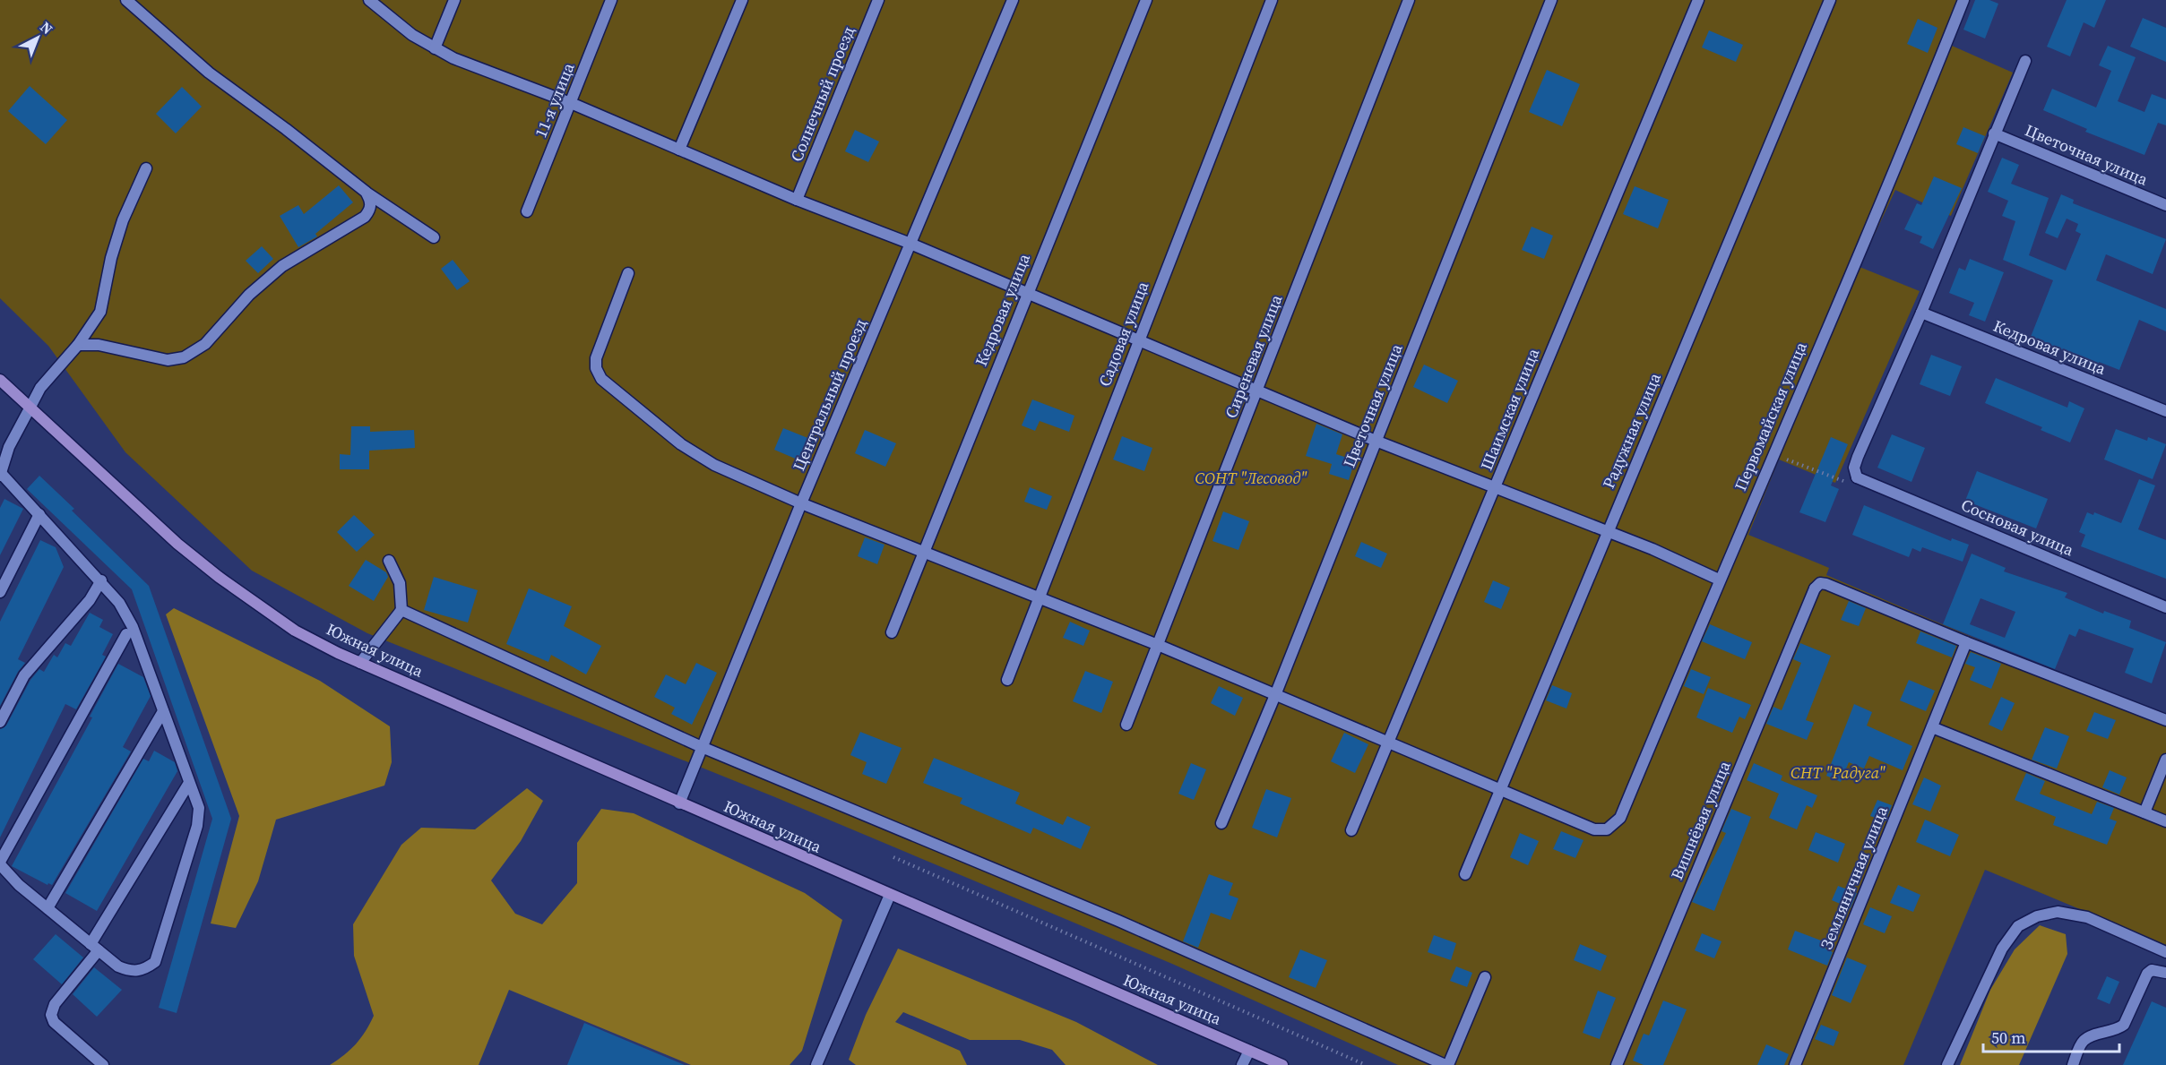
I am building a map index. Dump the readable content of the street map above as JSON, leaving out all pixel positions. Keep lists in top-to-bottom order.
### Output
{
  "streets": {
    "main road": ["Южная улица"],
    "street": [
      "Солнечный проезд",
      "11-я улица",
      "Цветочная улица",
      "Кедровая улица",
      "Садовая улица",
      "Сиреневая улица",
      "Центральный проезд",
      "Шаимская улица",
      "Первомайская улица",
      "Радужная улица",
      "Сосновая улица",
      "Вишнёвая улица",
      "Земляничная улица"
    ]
  },
  "crossings": [
    ["Центральный проезд", "Южная улица"],
    ["Первомайская улица", "Радужная улица"],
    ["Вишнёвая улица", "Земляничная улица"]
  ],
  "parks": ["СОНТ \"Лесовод\"", "СНТ \"Радуга\""],
  "scale_bar": "50 m",
  "north": "top right"
}
